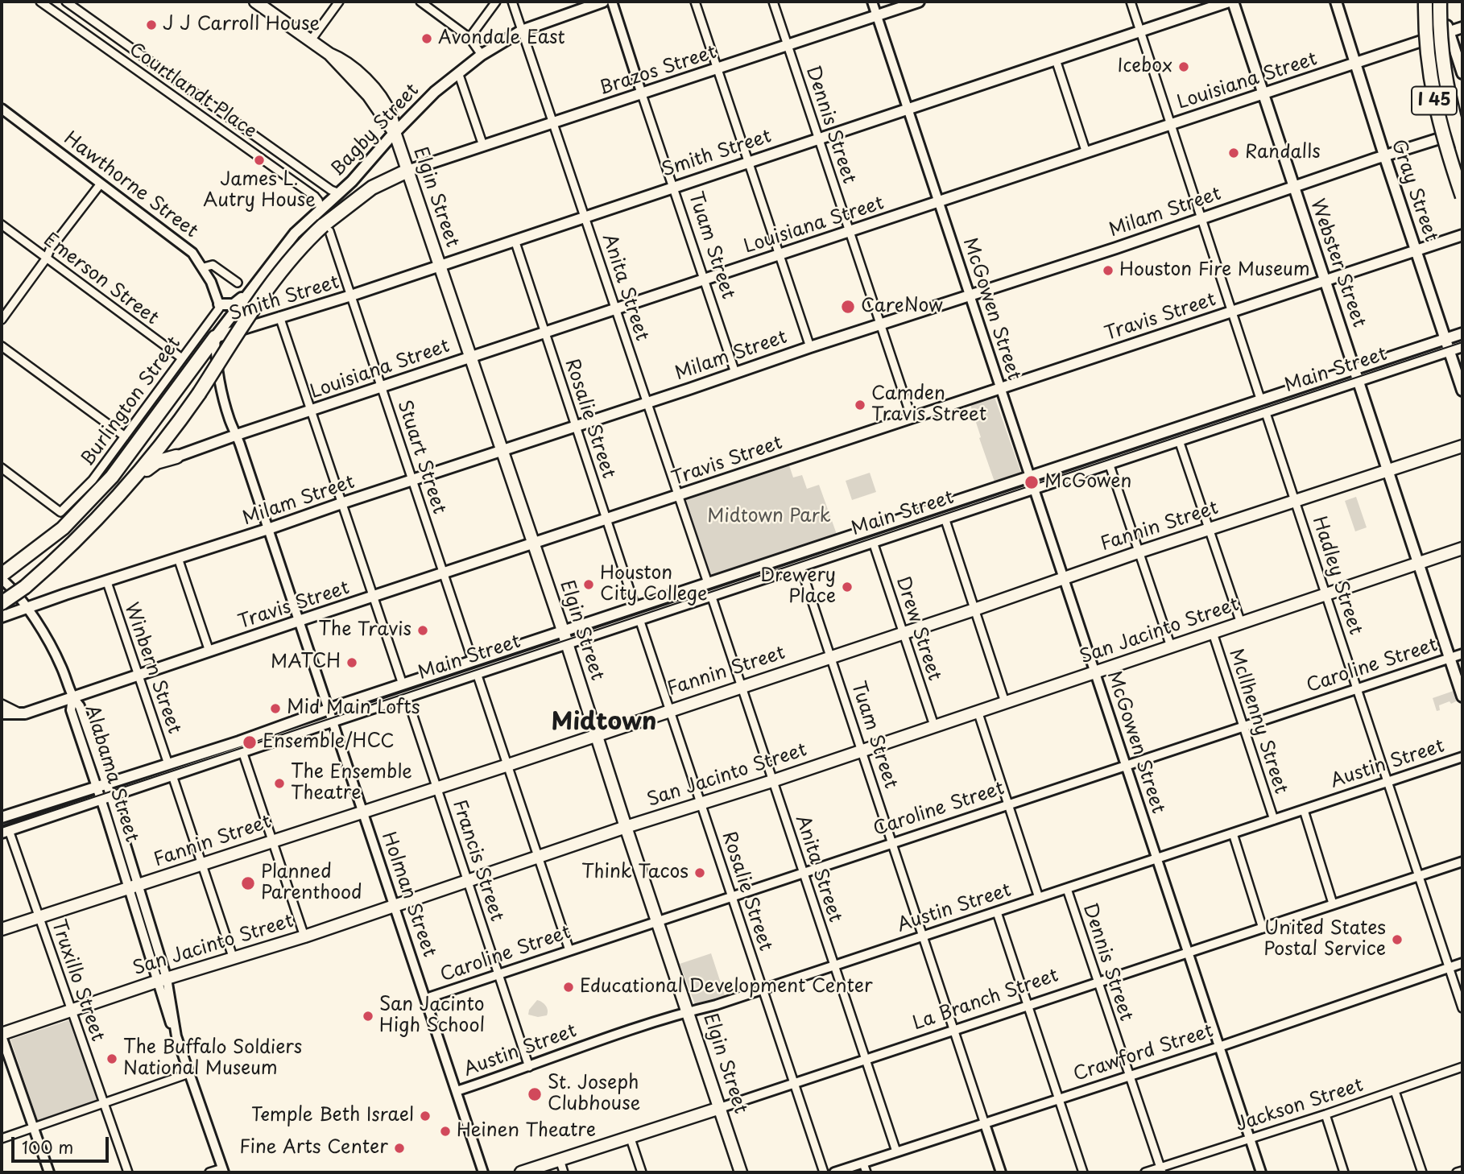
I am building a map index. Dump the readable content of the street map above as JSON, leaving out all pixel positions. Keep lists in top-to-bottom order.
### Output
{
  "streets": {
    "highway": ["I 45"],
    "main road": [
      "Brazos Street",
      "Louisiana Street",
      "Bagby Street",
      "Smith Street",
      "Gray Street",
      "Elgin Street",
      "Milam Street",
      "Webster Street",
      "Travis Street",
      "Main Street",
      "Fannin Street",
      "San Jacinto Street",
      "La Branch Street"
    ],
    "street": [
      "Courtlandt Place",
      "Dennis Street",
      "Hawthorne Street",
      "Tuam Street",
      "Emerson Street",
      "Anita Street",
      "McGowen Street",
      "Burlington Street",
      "Rosalie Street",
      "Stuart Street",
      "Hadley Street",
      "Drew Street",
      "Caroline Street",
      "Winbern Street",
      "McIlhenny Street",
      "Austin Street",
      "Alabama Street",
      "Francis Street",
      "Holman Street",
      "Truxillo Street",
      "Crawford Street",
      "Jackson Street"
    ]
  },
  "crossings": [
    ["Brazos Street", "Dennis Street"],
    ["Brazos Street", "Elgin Street"],
    ["Brazos Street", "Tuam Street"],
    ["Brazos Street", "Anita Street"],
    ["Brazos Street", "McGowen Street"],
    ["Louisiana Street", "Dennis Street"],
    ["Louisiana Street", "Gray Street"],
    ["Louisiana Street", "Elgin Street"],
    ["Louisiana Street", "Tuam Street"],
    ["Louisiana Street", "Webster Street"],
    ["Louisiana Street", "Anita Street"],
    ["Louisiana Street", "McGowen Street"],
    ["Louisiana Street", "Rosalie Street"],
    ["Louisiana Street", "Stuart Street"],
    ["Louisiana Street", "Holman Street"],
    ["Courtlandt Place", "Bagby Street"],
    ["Dennis Street", "Smith Street"],
    ["Dennis Street", "Milam Street"],
    ["Dennis Street", "Travis Street"],
    ["Dennis Street", "Austin Street"],
    ["Dennis Street", "La Branch Street"],
    ["Dennis Street", "Crawford Street"],
    ["Dennis Street", "Jackson Street"],
    ["Bagby Street", "Smith Street"],
    ["Bagby Street", "Elgin Street"],
    ["Bagby Street", "Anita Street"],
    ["Bagby Street", "Holman Street"],
    ["Smith Street", "Elgin Street"],
    ["Smith Street", "Tuam Street"],
    ["Smith Street", "Webster Street"],
    ["Smith Street", "Anita Street"],
    ["Smith Street", "McGowen Street"],
    ["Smith Street", "Rosalie Street"],
    ["Smith Street", "Stuart Street"],
    ["Smith Street", "Holman Street"],
    ["Hawthorne Street", "Burlington Street"],
    ["Gray Street", "Milam Street"],
    ["Gray Street", "Travis Street"],
    ["Gray Street", "Main Street"],
    ["Elgin Street", "Milam Street"],
    ["Elgin Street", "Travis Street"],
    ["Elgin Street", "Main Street"],
    ["Elgin Street", "Fannin Street"],
    ["Elgin Street", "San Jacinto Street"],
    ["Elgin Street", "Caroline Street"],
    ["Elgin Street", "Austin Street"],
    ["Elgin Street", "La Branch Street"],
    ["Milam Street", "Tuam Street"],
    ["Milam Street", "Webster Street"],
    ["Milam Street", "Anita Street"],
    ["Milam Street", "McGowen Street"],
    ["Milam Street", "Rosalie Street"],
    ["Milam Street", "Stuart Street"],
    ["Milam Street", "Winbern Street"],
    ["Milam Street", "Holman Street"],
    ["Tuam Street", "Main Street"],
    ["Tuam Street", "Fannin Street"],
    ["Tuam Street", "San Jacinto Street"],
    ["Tuam Street", "Caroline Street"],
    ["Tuam Street", "Austin Street"],
    ["Tuam Street", "La Branch Street"],
    ["Tuam Street", "Crawford Street"],
    ["Webster Street", "Travis Street"],
    ["Webster Street", "Main Street"],
    ["Webster Street", "Fannin Street"],
    ["Webster Street", "San Jacinto Street"],
    ["Webster Street", "Caroline Street"],
    ["Emerson Street", "Burlington Street"],
    ["Anita Street", "Travis Street"],
    ["Anita Street", "Main Street"],
    ["Anita Street", "Fannin Street"],
    ["Anita Street", "San Jacinto Street"],
    ["Anita Street", "Caroline Street"],
    ["Anita Street", "Austin Street"],
    ["Anita Street", "La Branch Street"],
    ["Anita Street", "Crawford Street"],
    ["McGowen Street", "Travis Street"],
    ["McGowen Street", "Main Street"],
    ["McGowen Street", "Fannin Street"],
    ["McGowen Street", "San Jacinto Street"],
    ["McGowen Street", "Caroline Street"],
    ["McGowen Street", "Austin Street"],
    ["McGowen Street", "La Branch Street"],
    ["McGowen Street", "Crawford Street"],
    ["McGowen Street", "Jackson Street"],
    ["Travis Street", "Rosalie Street"],
    ["Travis Street", "Stuart Street"],
    ["Travis Street", "Winbern Street"],
    ["Travis Street", "Alabama Street"],
    ["Travis Street", "Holman Street"],
    ["Main Street", "Rosalie Street"],
    ["Main Street", "Stuart Street"],
    ["Main Street", "Hadley Street"],
    ["Main Street", "Drew Street"],
    ["Main Street", "Winbern Street"],
    ["Main Street", "McIlhenny Street"],
    ["Main Street", "Alabama Street"],
    ["Main Street", "Francis Street"],
    ["Main Street", "Holman Street"],
    ["Main Street", "Truxillo Street"],
    ["Rosalie Street", "Fannin Street"],
    ["Rosalie Street", "San Jacinto Street"],
    ["Rosalie Street", "Caroline Street"],
    ["Rosalie Street", "Austin Street"],
    ["Rosalie Street", "La Branch Street"],
    ["Fannin Street", "Hadley Street"],
    ["Fannin Street", "Drew Street"],
    ["Fannin Street", "McIlhenny Street"],
    ["Fannin Street", "Alabama Street"],
    ["Fannin Street", "Francis Street"],
    ["Fannin Street", "Holman Street"],
    ["Fannin Street", "Truxillo Street"],
    ["Hadley Street", "San Jacinto Street"],
    ["Hadley Street", "Caroline Street"],
    ["Hadley Street", "Austin Street"],
    ["Hadley Street", "La Branch Street"],
    ["Hadley Street", "Crawford Street"],
    ["Drew Street", "San Jacinto Street"],
    ["San Jacinto Street", "McIlhenny Street"],
    ["San Jacinto Street", "Alabama Street"],
    ["San Jacinto Street", "Francis Street"],
    ["San Jacinto Street", "Holman Street"],
    ["San Jacinto Street", "Truxillo Street"],
    ["Caroline Street", "McIlhenny Street"],
    ["Caroline Street", "Francis Street"],
    ["Caroline Street", "Holman Street"],
    ["McIlhenny Street", "Austin Street"],
    ["McIlhenny Street", "La Branch Street"],
    ["Austin Street", "Francis Street"],
    ["Austin Street", "Holman Street"]
  ],
  "districts": ["Midtown"],
  "parks": ["Midtown Park"],
  "places": [
    "J J Carroll House",
    "Avondale East",
    "Icebox",
    "Randalls",
    "James L. Autry House",
    "Houston Fire Museum",
    "CareNow",
    "Camden Travis Street",
    "McGowen",
    "Houston City College",
    "Drewery Place",
    "The Travis",
    "MATCH",
    "Mid Main Lofts",
    "Ensemble/HCC",
    "The Ensemble Theatre",
    "Think Tacos",
    "Planned Parenthood",
    "United States Postal Service",
    "Educational Development Center",
    "San Jacinto High School",
    "The Buffalo Soldiers National Museum",
    "St. Joseph Clubhouse",
    "Temple Beth Israel",
    "Heinen Theatre",
    "Fine Arts Center"
  ],
  "scale_bar": "100 m"
}
